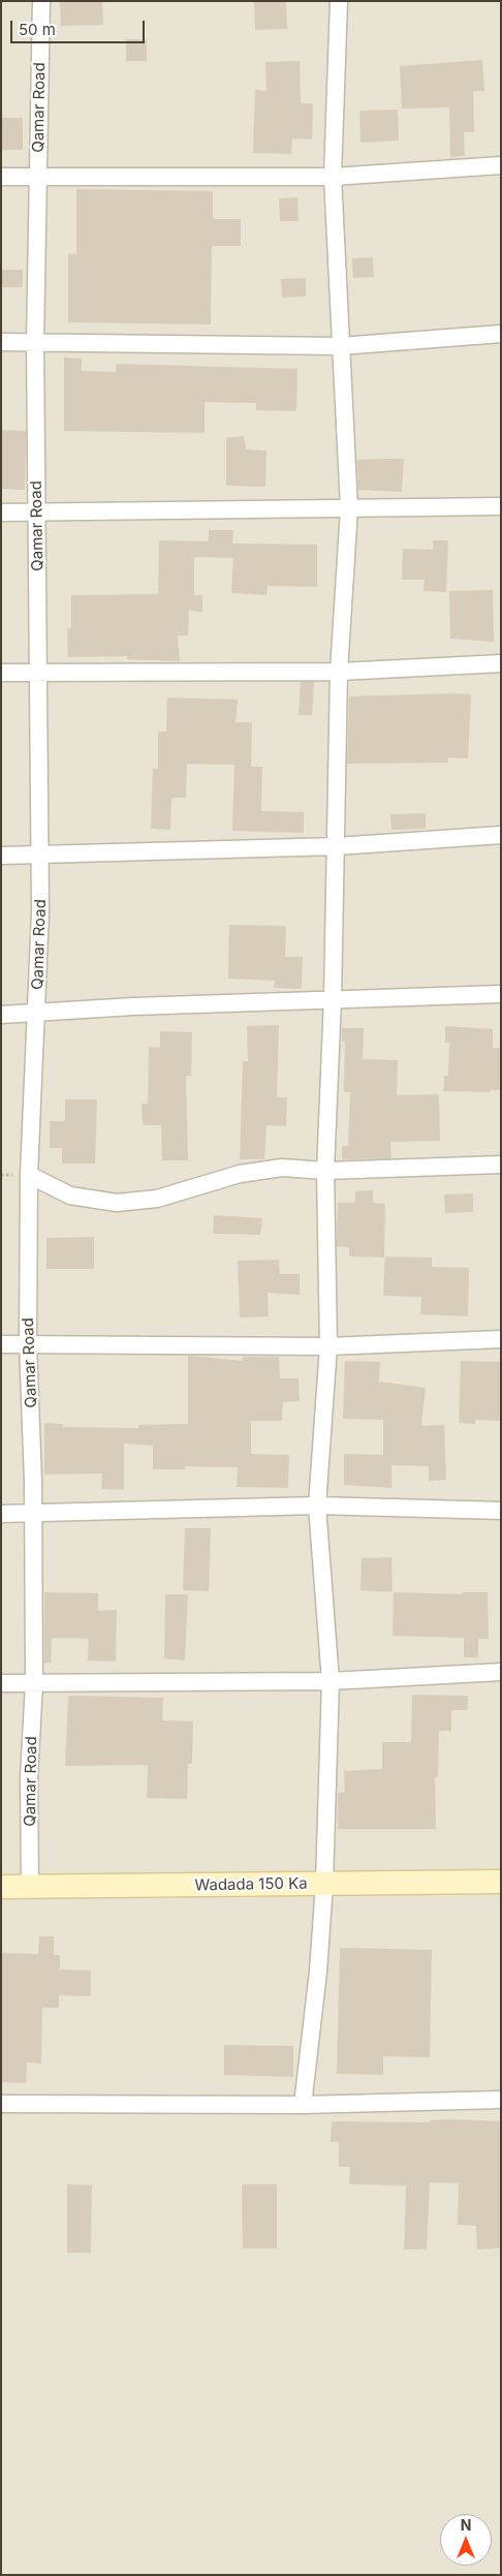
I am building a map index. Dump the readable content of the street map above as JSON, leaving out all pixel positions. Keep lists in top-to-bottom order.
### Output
{
  "streets": {
    "street": ["Qamar Road", "Wadada 150 Ka"]
  },
  "crossings": [
    ["Qamar Road", "Wadada 150 Ka"]
  ],
  "scale_bar": "50 m",
  "north": "top"
}
